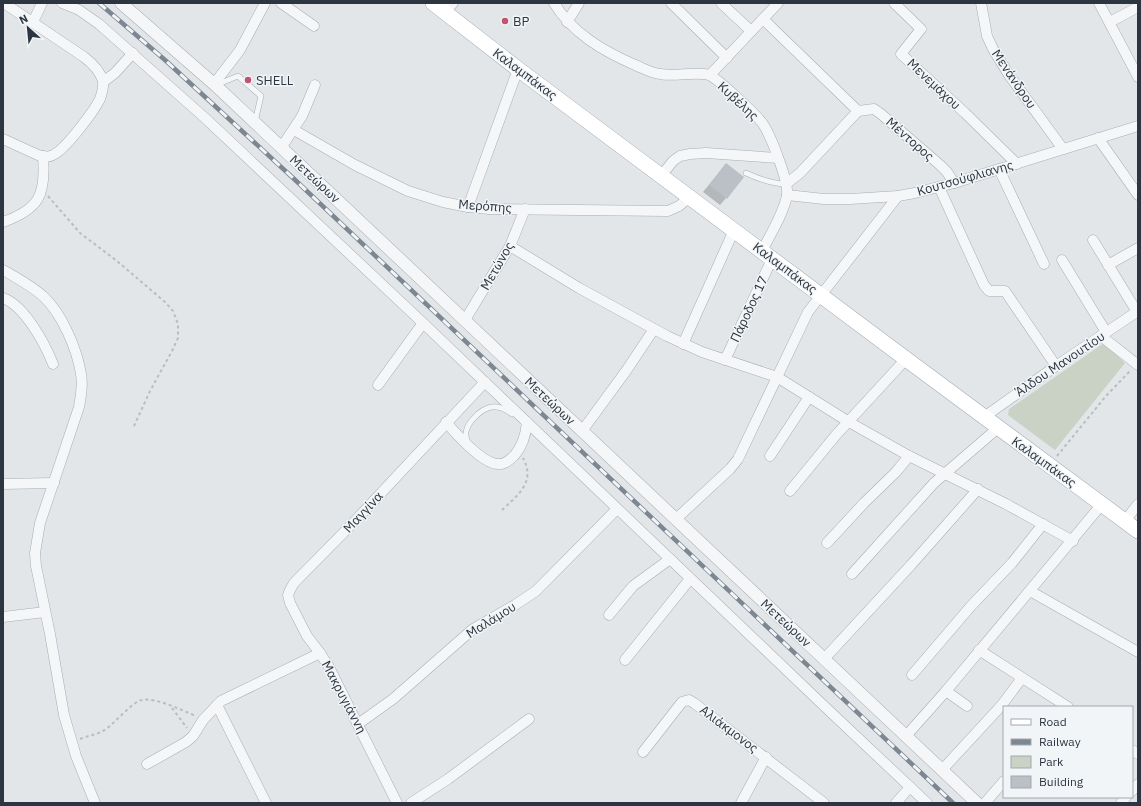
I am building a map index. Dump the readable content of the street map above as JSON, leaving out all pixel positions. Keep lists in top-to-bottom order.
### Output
{
  "streets": {
    "main road": ["Καλαμπάκας"],
    "street": [
      "Μενάνδρου",
      "Μενεμάχου",
      "Κυβέλης",
      "Μέντορος",
      "Κουτσούφλιανης",
      "Μετεώρων",
      "Μερόπης",
      "Μετώνος",
      "Πάροδος 17",
      "Άλδου Μανουτίου",
      "Μαγγίνα",
      "Μαλάμου",
      "Μακρυγιάννη",
      "Αλιάκμονος"
    ]
  },
  "crossings": [
    ["Καλαμπάκας", "Κυβέλης"],
    ["Καλαμπάκας", "Μερόπης"],
    ["Καλαμπάκας", "Πάροδος 17"],
    ["Καλαμπάκας", "Άλδου Μανουτίου"],
    ["Μενάνδρου", "Κουτσούφλιανης"],
    ["Μενεμάχου", "Κουτσούφλιανης"],
    ["Κυβέλης", "Κουτσούφλιανης"],
    ["Κυβέλης", "Πάροδος 17"],
    ["Μέντορος", "Κουτσούφλιανης"],
    ["Μετεώρων", "Μετώνος"],
    ["Μερόπης", "Μετώνος"],
    ["Μαγγίνα", "Μακρυγιάννη"],
    ["Μαλάμου", "Μακρυγιάννη"]
  ],
  "places": ["BP", "SHELL"],
  "legend": [
    "Road",
    "Railway",
    "Park",
    "Building"
  ],
  "north": "top left"
}
